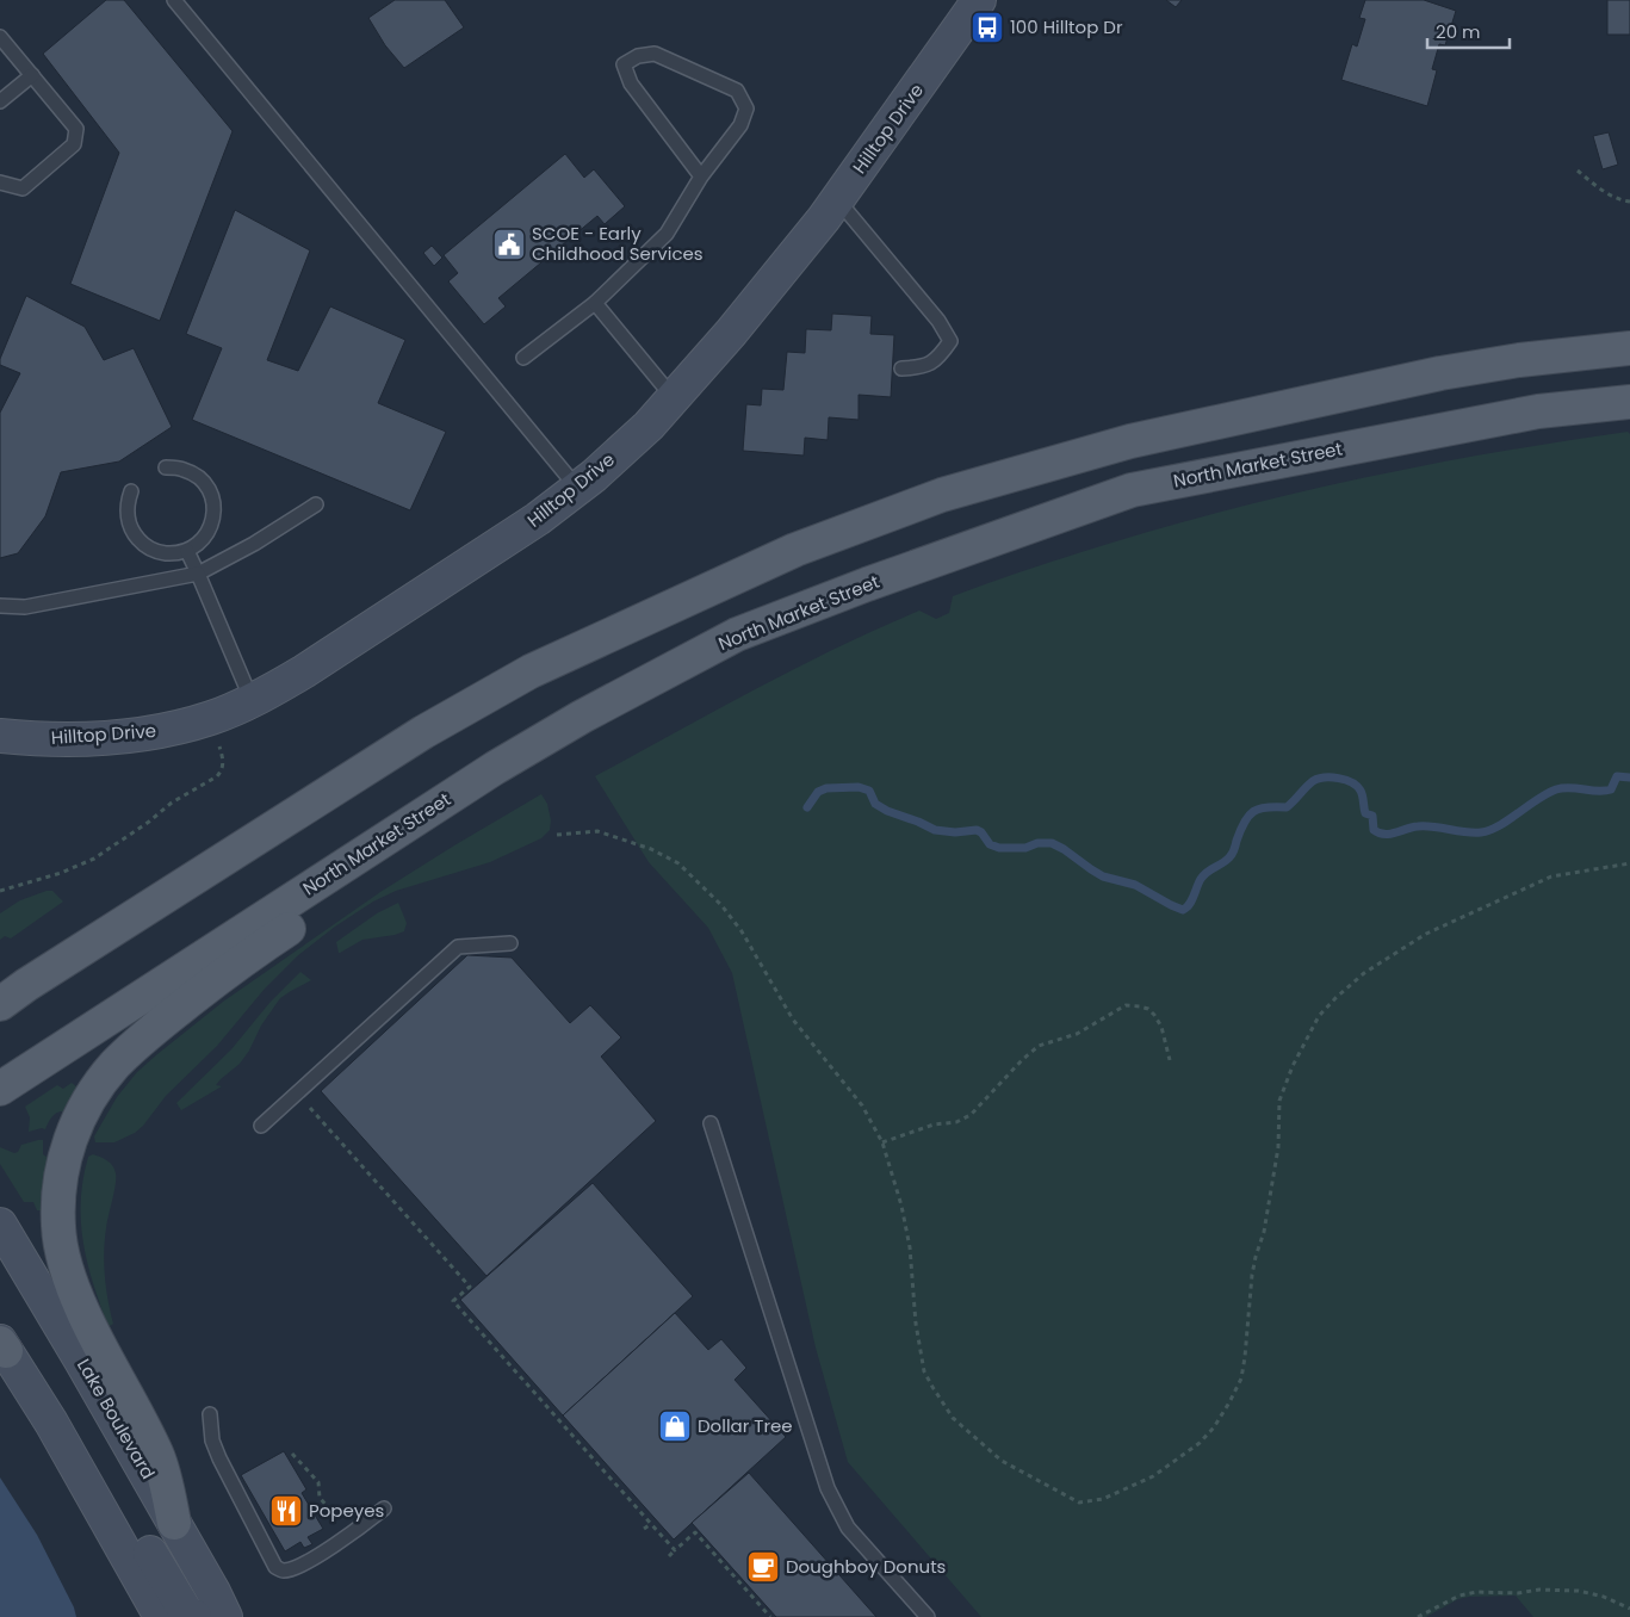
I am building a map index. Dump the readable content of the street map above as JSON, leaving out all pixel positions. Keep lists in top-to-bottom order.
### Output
{
  "streets": {
    "main road": ["Hilltop Drive", "North Market Street", "Lake Boulevard"]
  },
  "places": {
    "bus stop": ["100 Hilltop Dr"],
    "public building": ["SCOE - Early Childhood Services"],
    "shop": ["Dollar Tree"],
    "restaurant": ["Popeyes"],
    "cafe": ["Doughboy Donuts"]
  },
  "scale_bar": "20 m"
}
